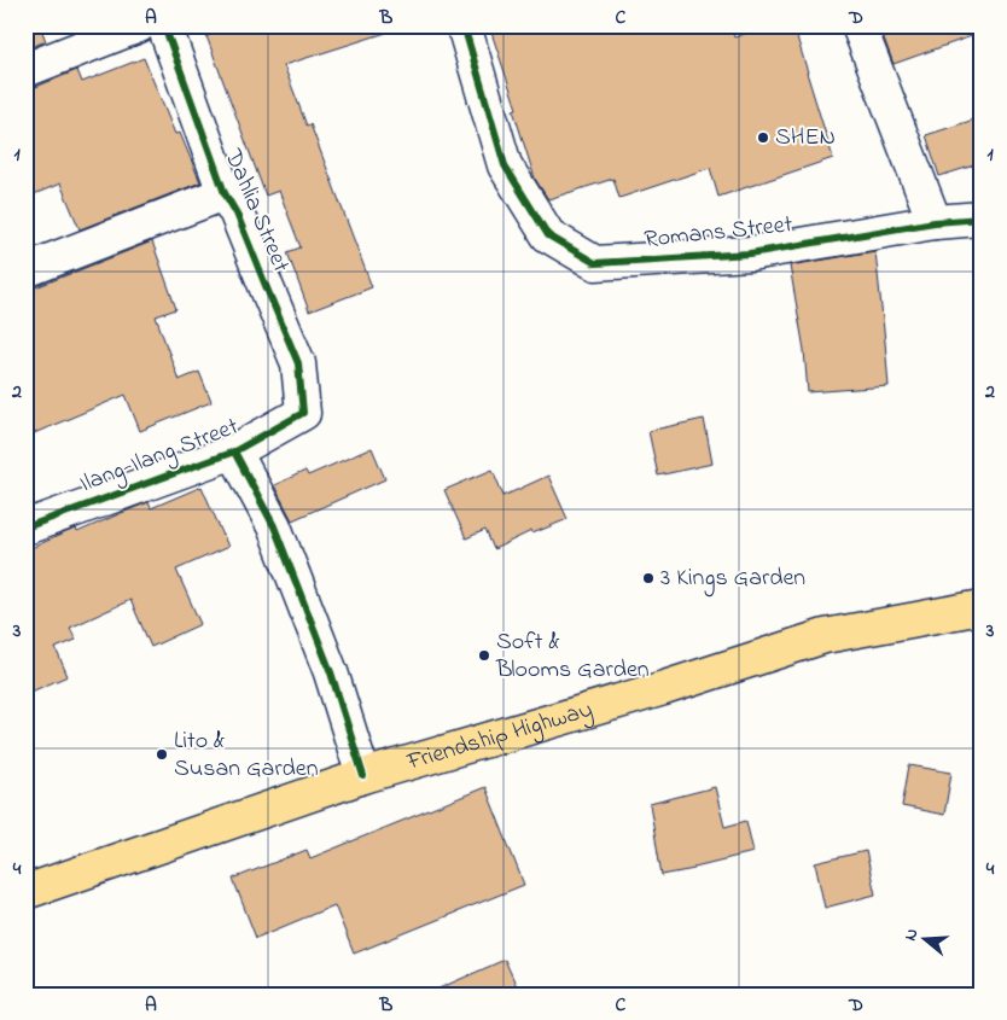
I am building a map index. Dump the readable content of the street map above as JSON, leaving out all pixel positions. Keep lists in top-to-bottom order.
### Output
{
  "streets": {
    "main road": ["Friendship Highway"],
    "street": ["Dahlia Street", "Romans Street", "Ilang-Ilang Street"]
  },
  "crossings": [
    ["Dahlia Street", "Ilang-Ilang Street"]
  ],
  "places": [
    "SHEN",
    "3 Kings Garden",
    "Soft & Blooms Garden",
    "Lito & Susan Garden"
  ],
  "north": "left",
  "grid": {
    "columns": [
      "A",
      "B",
      "C",
      "D"
    ],
    "rows": [
      "1",
      "2",
      "3",
      "4"
    ]
  }
}
